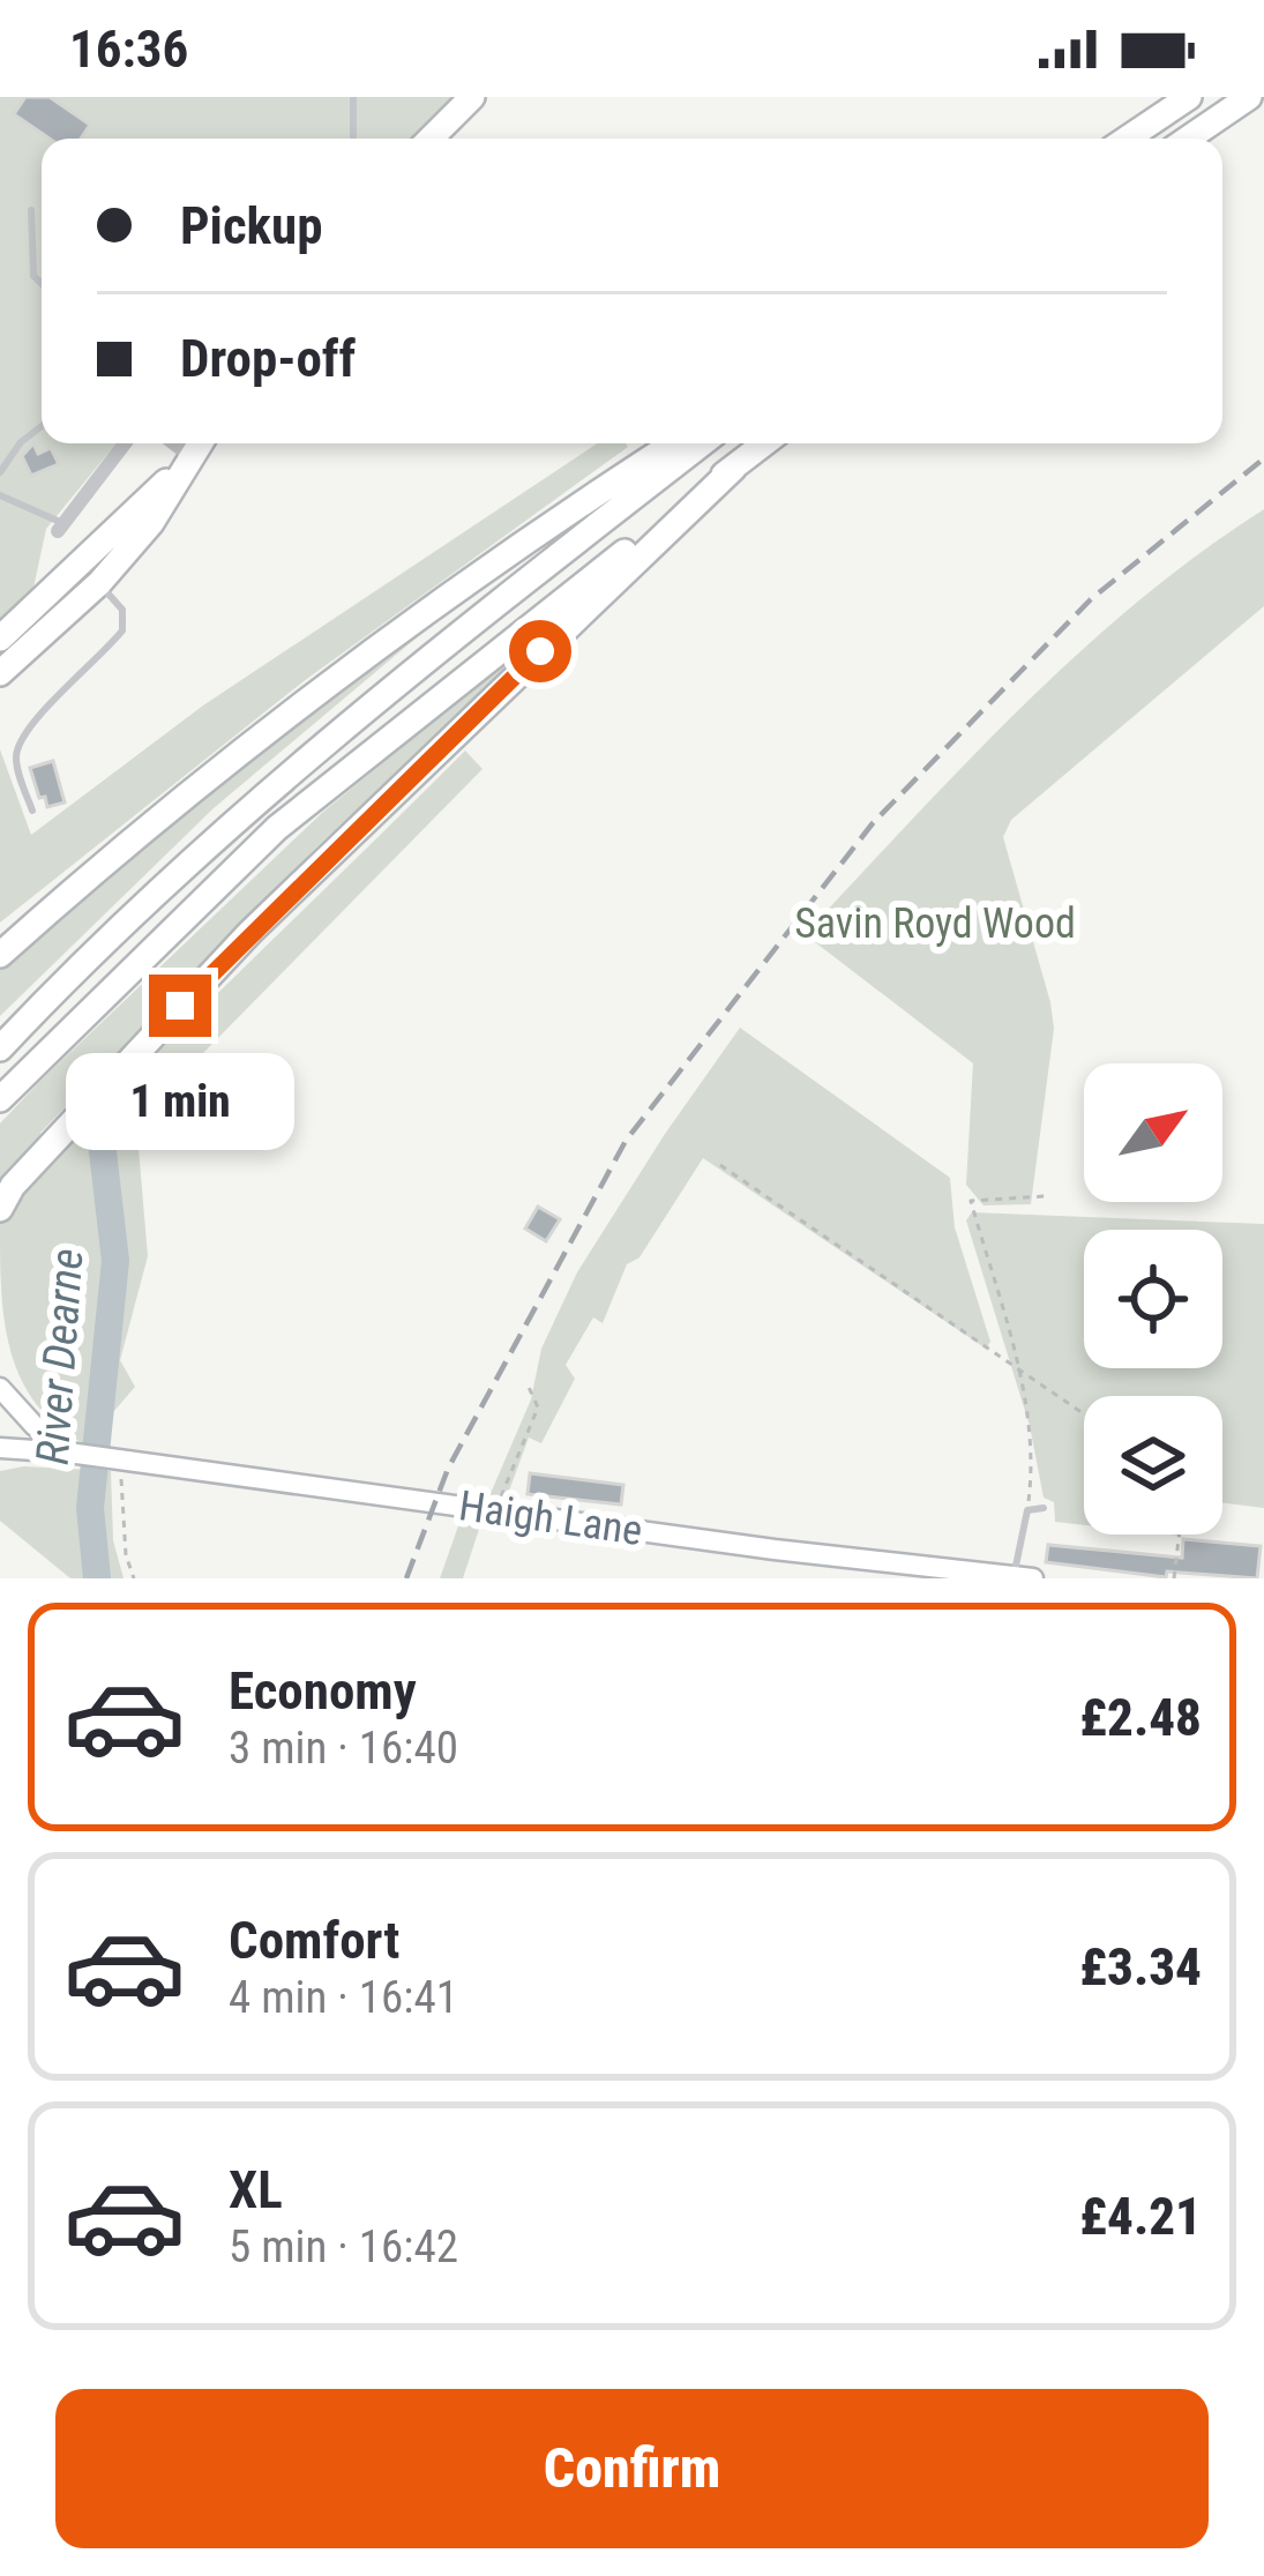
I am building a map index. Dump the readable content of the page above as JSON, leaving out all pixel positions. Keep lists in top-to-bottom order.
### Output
{
  "streets": {
    "street": ["Haigh Lane"]
  },
  "water": ["River Dearne"],
  "parks": ["Savin Royd Wood"],
  "north": "top right",
  "page": {
    "status": "16:36",
    "banner": ["Pickup", "Drop-off"],
    "bubble": "1 min",
    "list": [
      {
        "name": "Economy",
        "note": "3 min · 16:40",
        "value": "£2.48"
      },
      {
        "name": "Comfort",
        "note": "4 min · 16:41",
        "value": "£3.34"
      },
      {
        "name": "XL",
        "note": "5 min · 16:42",
        "value": "£4.21"
      }
    ],
    "buttons": "Confirm"
  }
}
